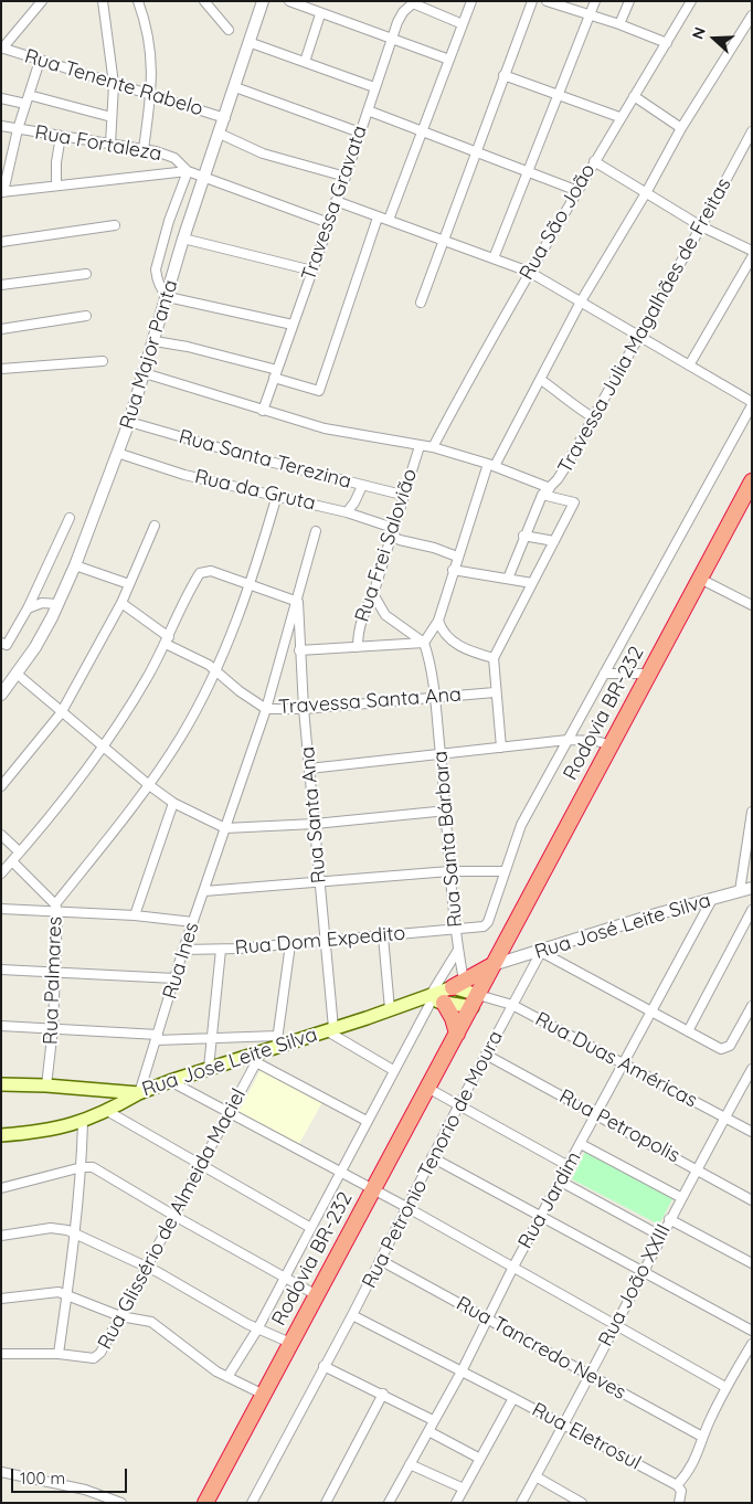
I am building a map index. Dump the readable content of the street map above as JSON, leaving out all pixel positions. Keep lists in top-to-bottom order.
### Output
{
  "streets": {
    "highway": ["Rodovia BR-232"],
    "main road": ["Rua Jose Leite Silva"],
    "street": [
      "Rua Tenente Rabelo",
      "Rua Fortaleza",
      "Travessa Gravata",
      "Rua São João",
      "Travessa Julia Magalhães de Freitas",
      "Rua Major Panta",
      "Rua Santa Terezina",
      "Rua da Gruta",
      "Rua Frei Salovião",
      "Travessa Santa Ana",
      "Rua Santa Ana",
      "Rua Santa Bárbara",
      "Rua José Leite Silva",
      "Rua Dom Expedito",
      "Rua Ines",
      "Rua Palmares",
      "Rua Duas Américas",
      "Rua Petropolis",
      "Rua Petronio Tenorio de Moura",
      "Rua Jardim",
      "Rua Glissério de Almeida Maciel",
      "Rua João XXIII",
      "Rua Tancredo Neves",
      "Rua Eletrosul"
    ]
  },
  "crossings": [
    ["Rua Tenente Rabelo", "Rua Major Panta"],
    ["Rua Fortaleza", "Rua Major Panta"],
    ["Rua Major Panta", "Rua Santa Terezina"],
    ["Rua Major Panta", "Rua da Gruta"],
    ["Rua Santa Terezina", "Rua Frei Salovião"],
    ["Rua da Gruta", "Rua Frei Salovião"],
    ["Travessa Santa Ana", "Rua Santa Ana"],
    ["Travessa Santa Ana", "Rua Santa Bárbara"],
    ["Travessa Santa Ana", "Rua Ines"],
    ["Rodovia BR-232", "Rua José Leite Silva"],
    ["Rodovia BR-232", "Rua Duas Américas"],
    ["Rodovia BR-232", "Rua Jose Leite Silva"],
    ["Rua Santa Ana", "Rua Dom Expedito"],
    ["Rua Santa Ana", "Rua Ines"],
    ["Rua Santa Ana", "Rua Jose Leite Silva"],
    ["Rua Santa Bárbara", "Rua Dom Expedito"],
    ["Rua Santa Bárbara", "Rua Jose Leite Silva"],
    ["Rua José Leite Silva", "Rua Petronio Tenorio de Moura"],
    ["Rua José Leite Silva", "Rua Jardim"],
    ["Rua Dom Expedito", "Rua Ines"],
    ["Rua Ines", "Rua Jose Leite Silva"],
    ["Rua Palmares", "Rua Jose Leite Silva"],
    ["Rua Duas Américas", "Rua Jose Leite Silva"],
    ["Rua Duas Américas", "Rua Petronio Tenorio de Moura"],
    ["Rua Duas Américas", "Rua Jardim"],
    ["Rua Duas Américas", "Rua João XXIII"],
    ["Rua Jose Leite Silva", "Rua Glissério de Almeida Maciel"],
    ["Rua Petropolis", "Rua Petronio Tenorio de Moura"],
    ["Rua Petropolis", "Rua Jardim"],
    ["Rua Petropolis", "Rua João XXIII"],
    ["Rua Petronio Tenorio de Moura", "Rua Tancredo Neves"],
    ["Rua Petronio Tenorio de Moura", "Rua Eletrosul"],
    ["Rua Jardim", "Rua Tancredo Neves"],
    ["Rua Jardim", "Rua Eletrosul"],
    ["Rua João XXIII", "Rua Tancredo Neves"],
    ["Rua João XXIII", "Rua Eletrosul"]
  ],
  "scale_bar": "100 m",
  "north": "left"
}
